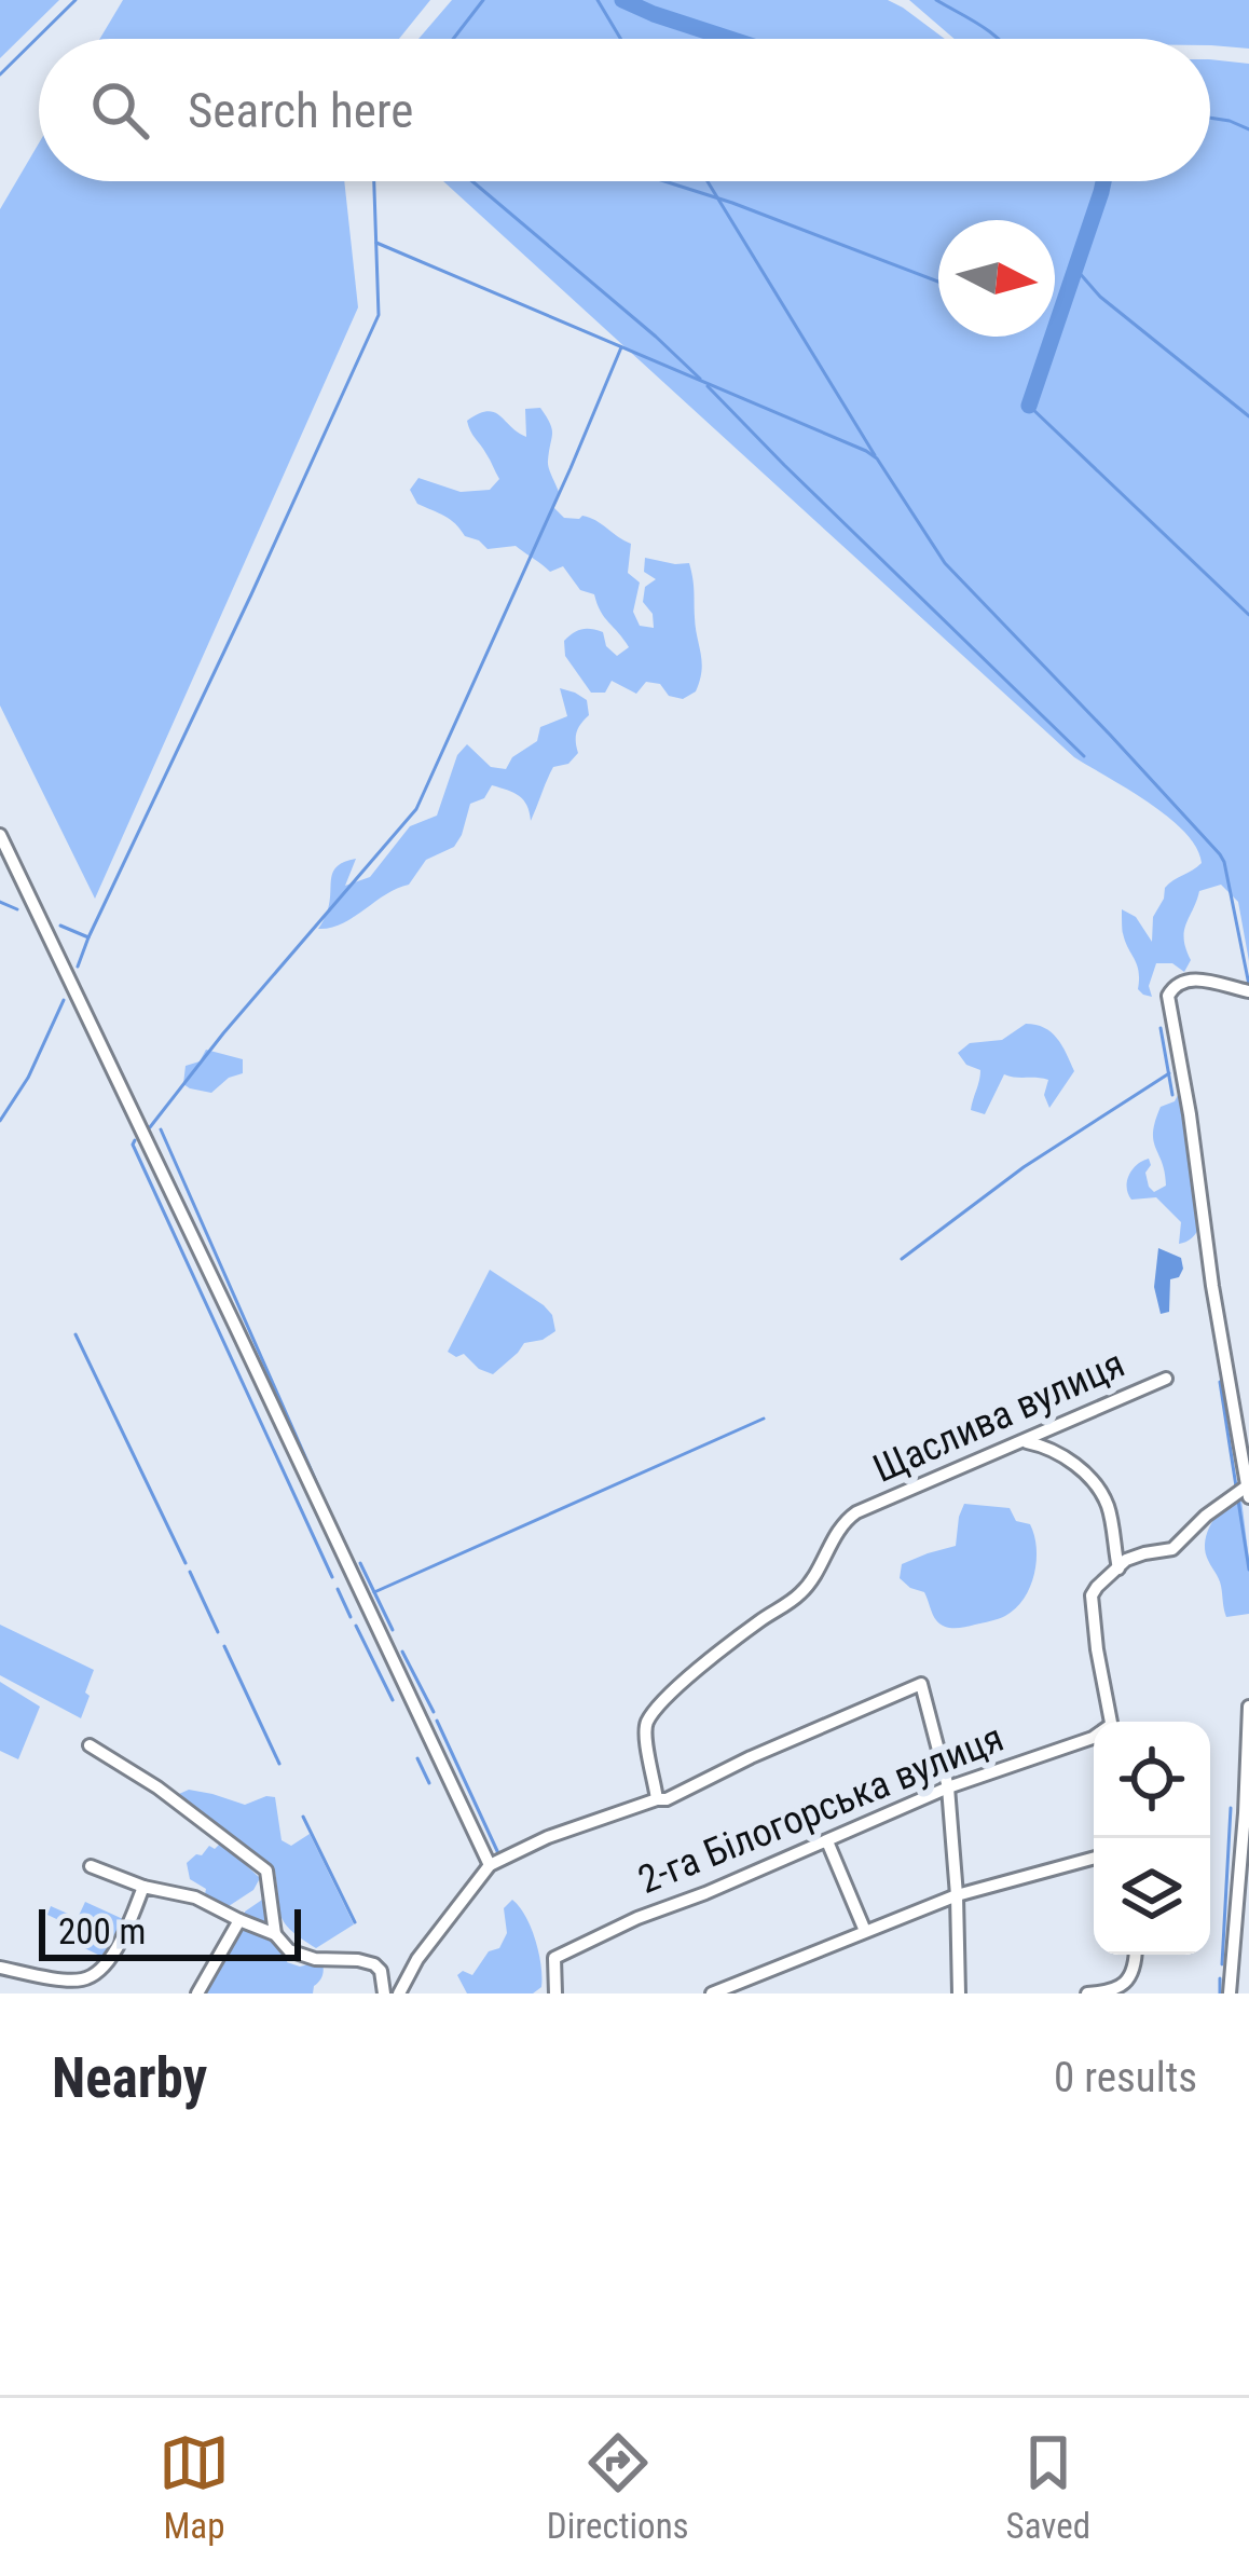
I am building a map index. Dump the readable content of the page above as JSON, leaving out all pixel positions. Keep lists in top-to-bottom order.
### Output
{
  "streets": {
    "street": ["Щаслива вулиця", "2-га Білогорська вулиця"]
  },
  "scale_bar": "200 m",
  "north": "right",
  "page": {
    "search": "Search here",
    "scale": "200 m",
    "heading": ["Nearby", "0 results"],
    "nav": ["Map", "Directions", "Saved"]
  }
}
